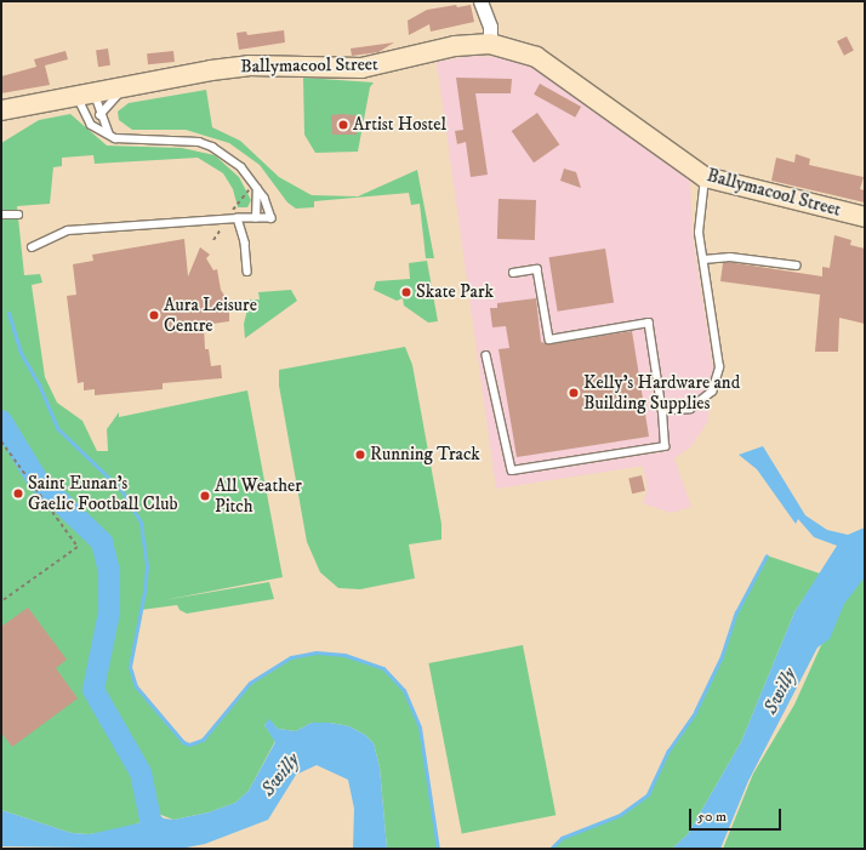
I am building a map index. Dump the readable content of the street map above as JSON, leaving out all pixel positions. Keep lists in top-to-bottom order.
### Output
{
  "streets": {
    "main road": ["Ballymacool Street"]
  },
  "water": ["Swilly"],
  "places": [
    "Artist Hostel",
    "Skate Park",
    "Aura Leisure Centre",
    "Kelly's Hardware and Building Supplies",
    "Running Track",
    "Saint Eunan's Gaelic Football Club",
    "All Weather Pitch"
  ],
  "scale_bar": "50 m"
}
